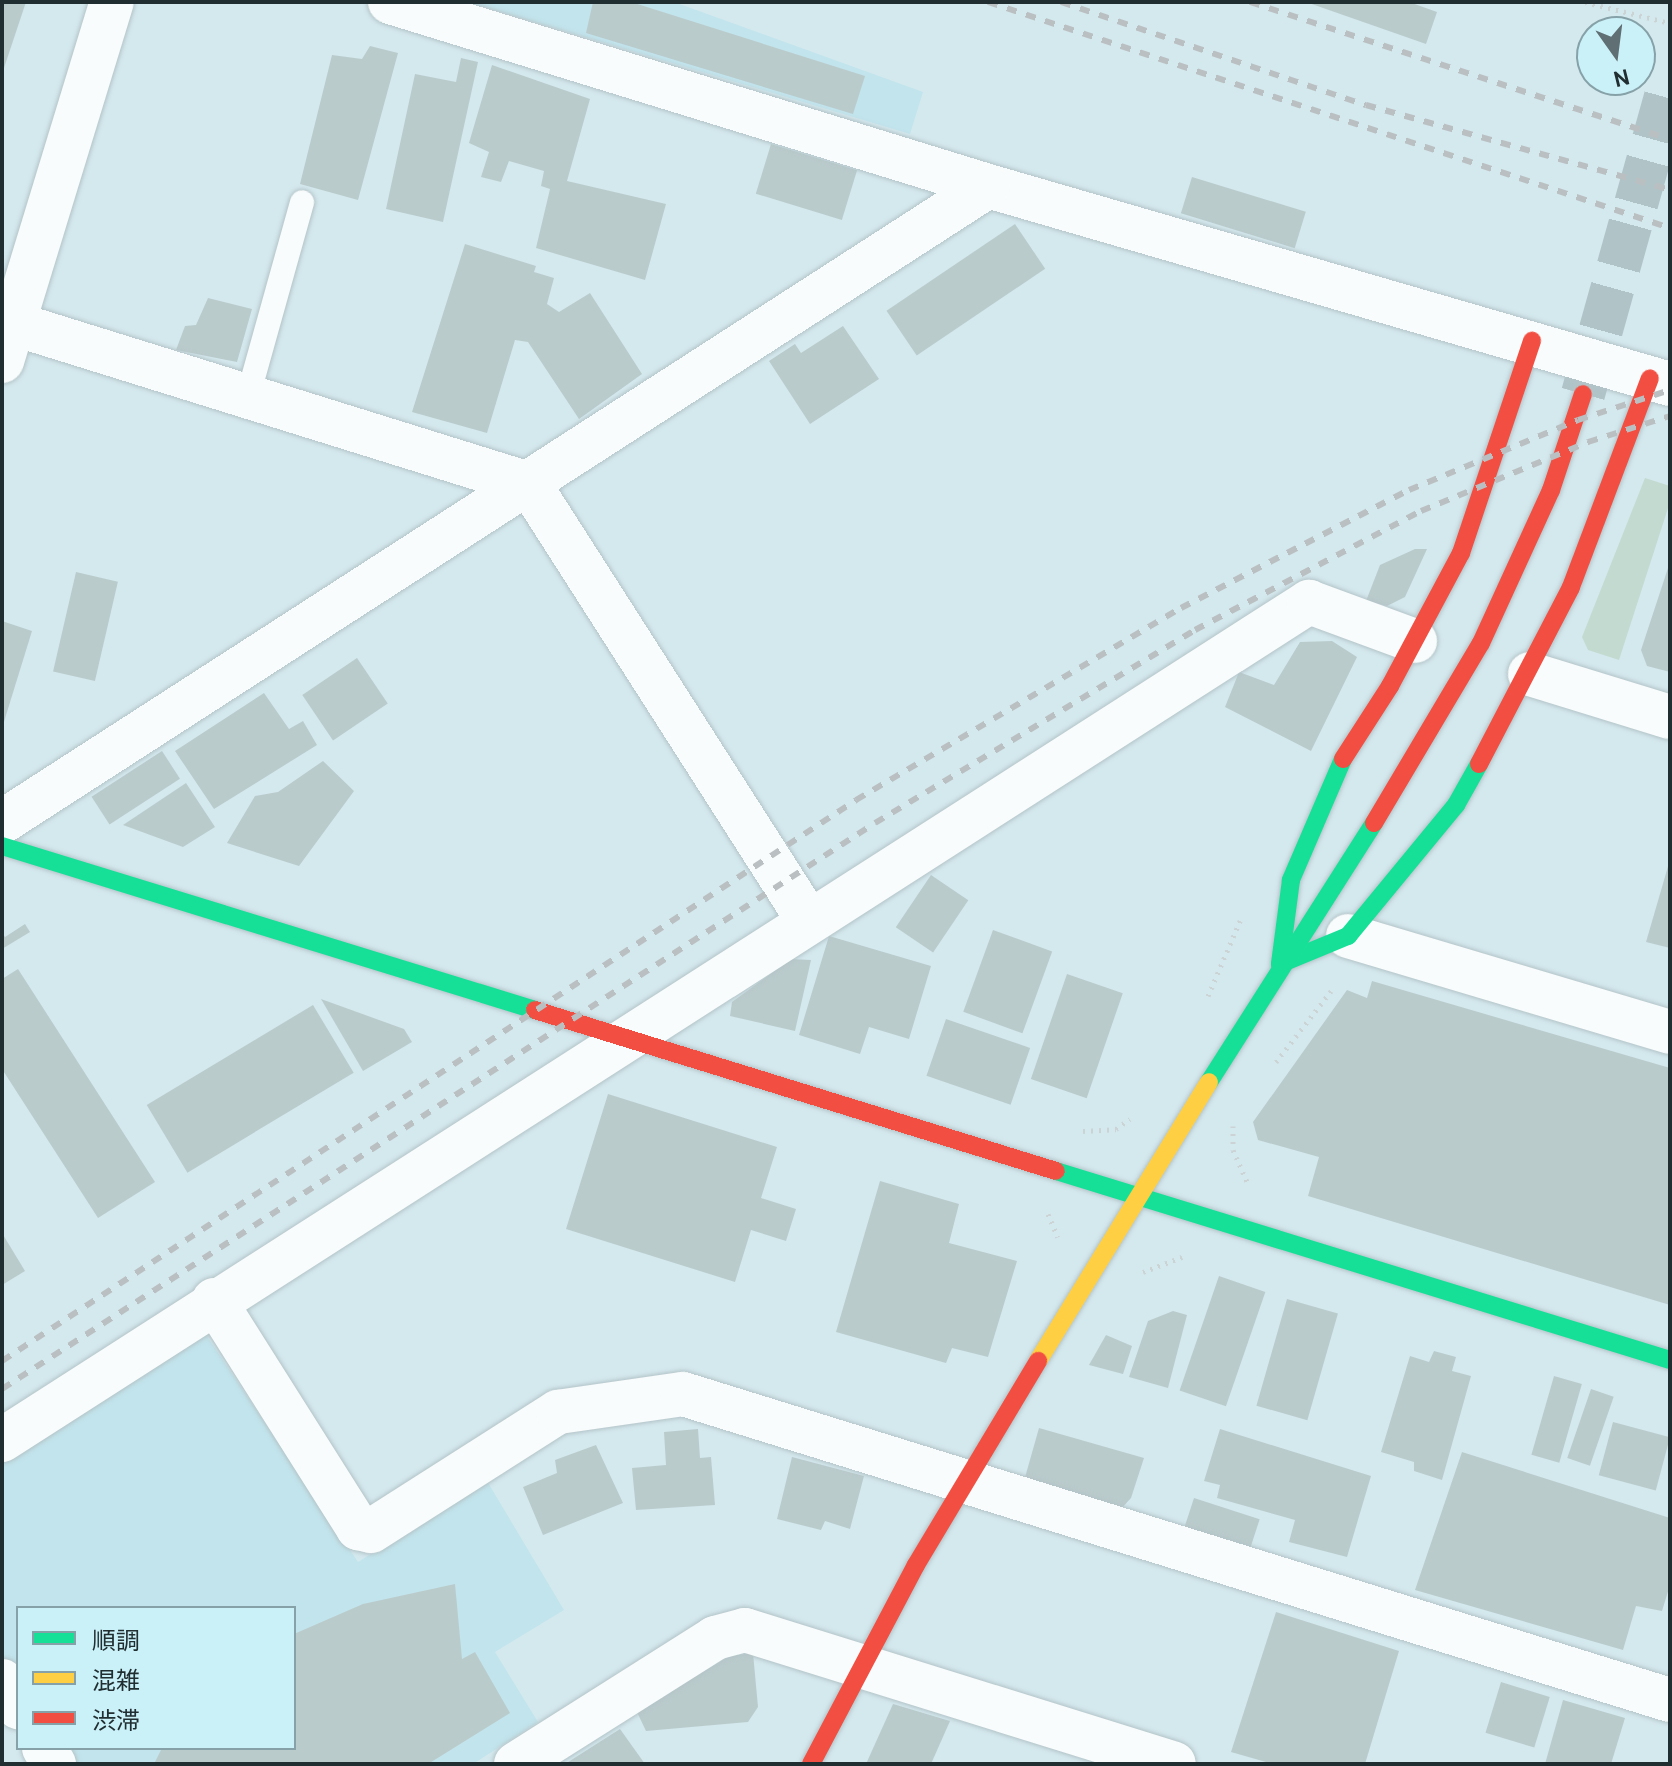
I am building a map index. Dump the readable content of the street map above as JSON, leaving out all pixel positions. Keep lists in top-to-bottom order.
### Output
{
  "legend": ["順調", "混雑", "渋滞"],
  "north": "bottom"
}
